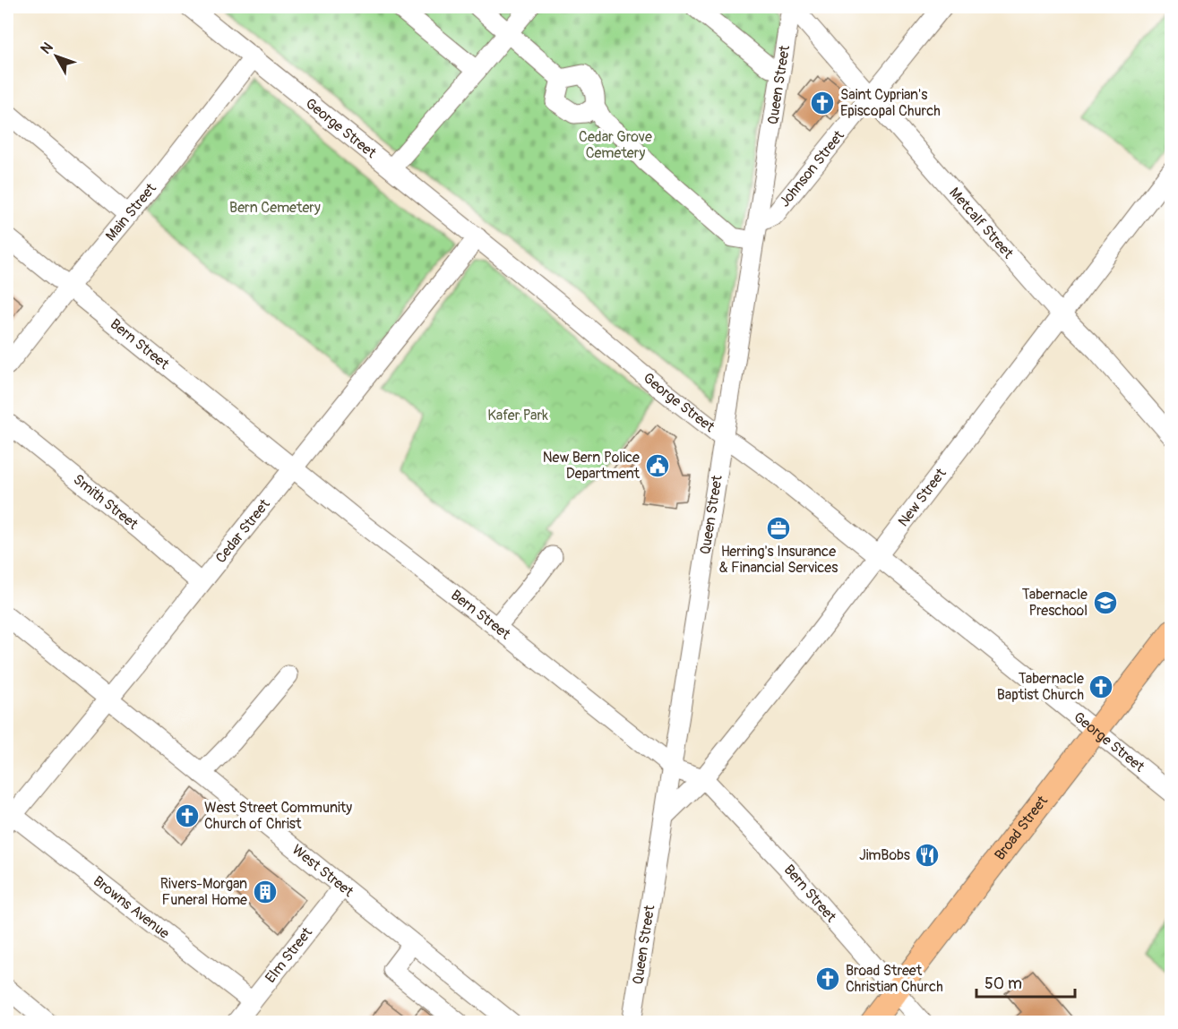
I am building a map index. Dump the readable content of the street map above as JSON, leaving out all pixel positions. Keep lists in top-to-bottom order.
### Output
{
  "streets": {
    "main road": ["Broad Street"],
    "street": [
      "Queen Street",
      "George Street",
      "Johnson Street",
      "Main Street",
      "Metcalf Street",
      "Bern Street",
      "New Street",
      "Smith Street",
      "Cedar Street",
      "West Street",
      "Browns Avenue",
      "Elm Street"
    ]
  },
  "crossings": [
    ["Queen Street", "George Street"],
    ["Queen Street", "Johnson Street"],
    ["Queen Street", "Metcalf Street"],
    ["Queen Street", "Bern Street"],
    ["Queen Street", "New Street"],
    ["George Street", "Main Street"],
    ["George Street", "New Street"],
    ["George Street", "Cedar Street"],
    ["George Street", "Broad Street"],
    ["Johnson Street", "Metcalf Street"],
    ["Main Street", "Bern Street"],
    ["Metcalf Street", "New Street"],
    ["Bern Street", "New Street"],
    ["Bern Street", "Cedar Street"],
    ["Bern Street", "Broad Street"],
    ["Smith Street", "Cedar Street"],
    ["Cedar Street", "West Street"],
    ["Cedar Street", "Browns Avenue"],
    ["West Street", "Elm Street"],
    ["Browns Avenue", "Elm Street"]
  ],
  "parks": ["Cedar Grove Cemetery", "Bern Cemetery", "Kafer Park"],
  "places": {
    "church": [
      "Saint Cyprian's Episcopal Church",
      "Tabernacle Baptist Church",
      "West Street Community Church of Christ",
      "Broad Street Christian Church"
    ],
    "public building": ["New Bern Police Department"],
    "office": ["Herring's Insurance & Financial Services"],
    "school or university": ["Tabernacle Preschool"],
    "restaurant": ["JimBobs"],
    "building": ["Rivers-Morgan Funeral Home"]
  },
  "scale_bar": "50 m",
  "north": "top left"
}
